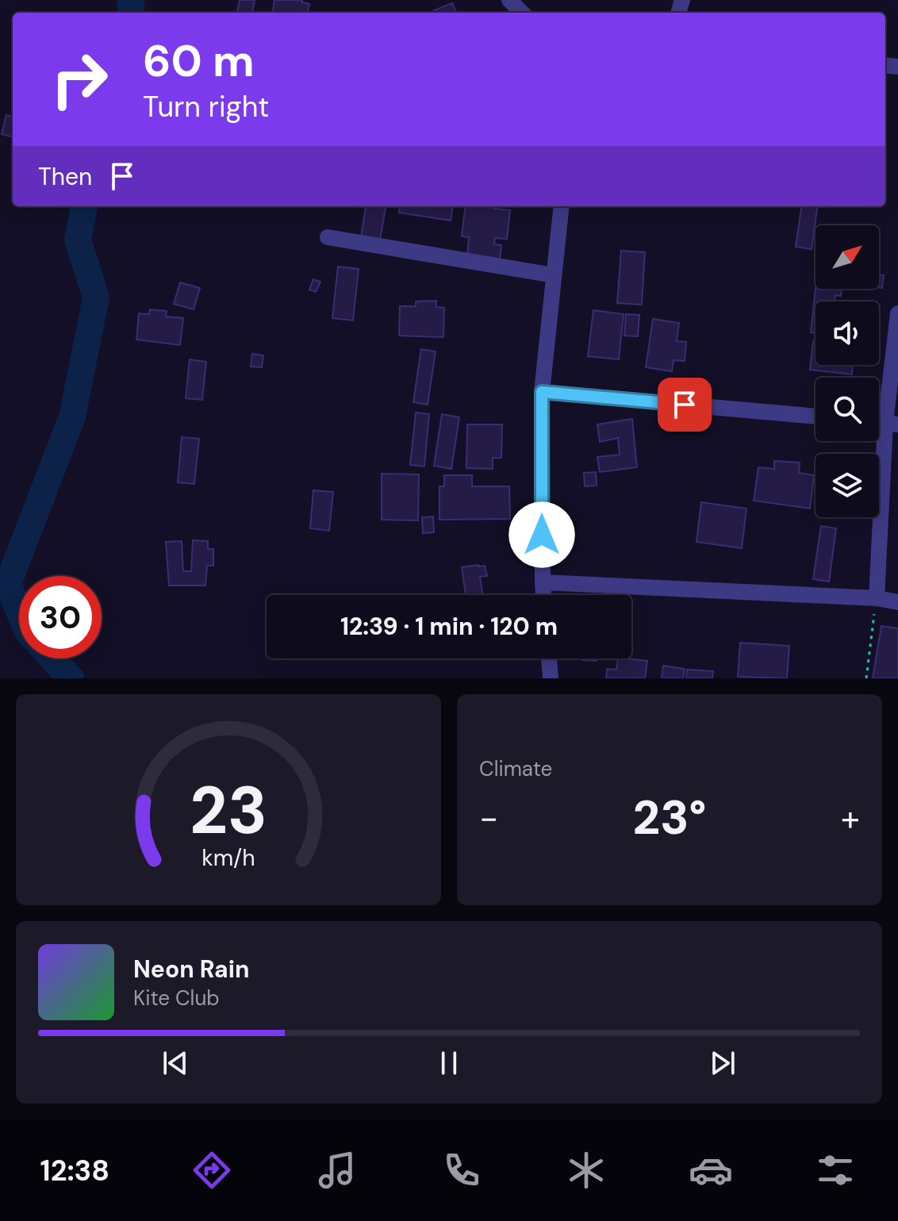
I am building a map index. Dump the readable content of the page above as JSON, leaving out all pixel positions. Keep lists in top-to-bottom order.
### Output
{
  "north": "top right",
  "page": {
    "turn": ["60 m", "Turn right"],
    "then": "Then",
    "limit": "30",
    "trip": "12:39 · 1 min · 120 m",
    "tile": "Climate",
    "heat": ["−", "23°", "+"],
    "song": ["Neon Rain", "Kite Club"],
    "tabs": "12:38",
    "gauge": ["23", "km/h"]
  }
}
